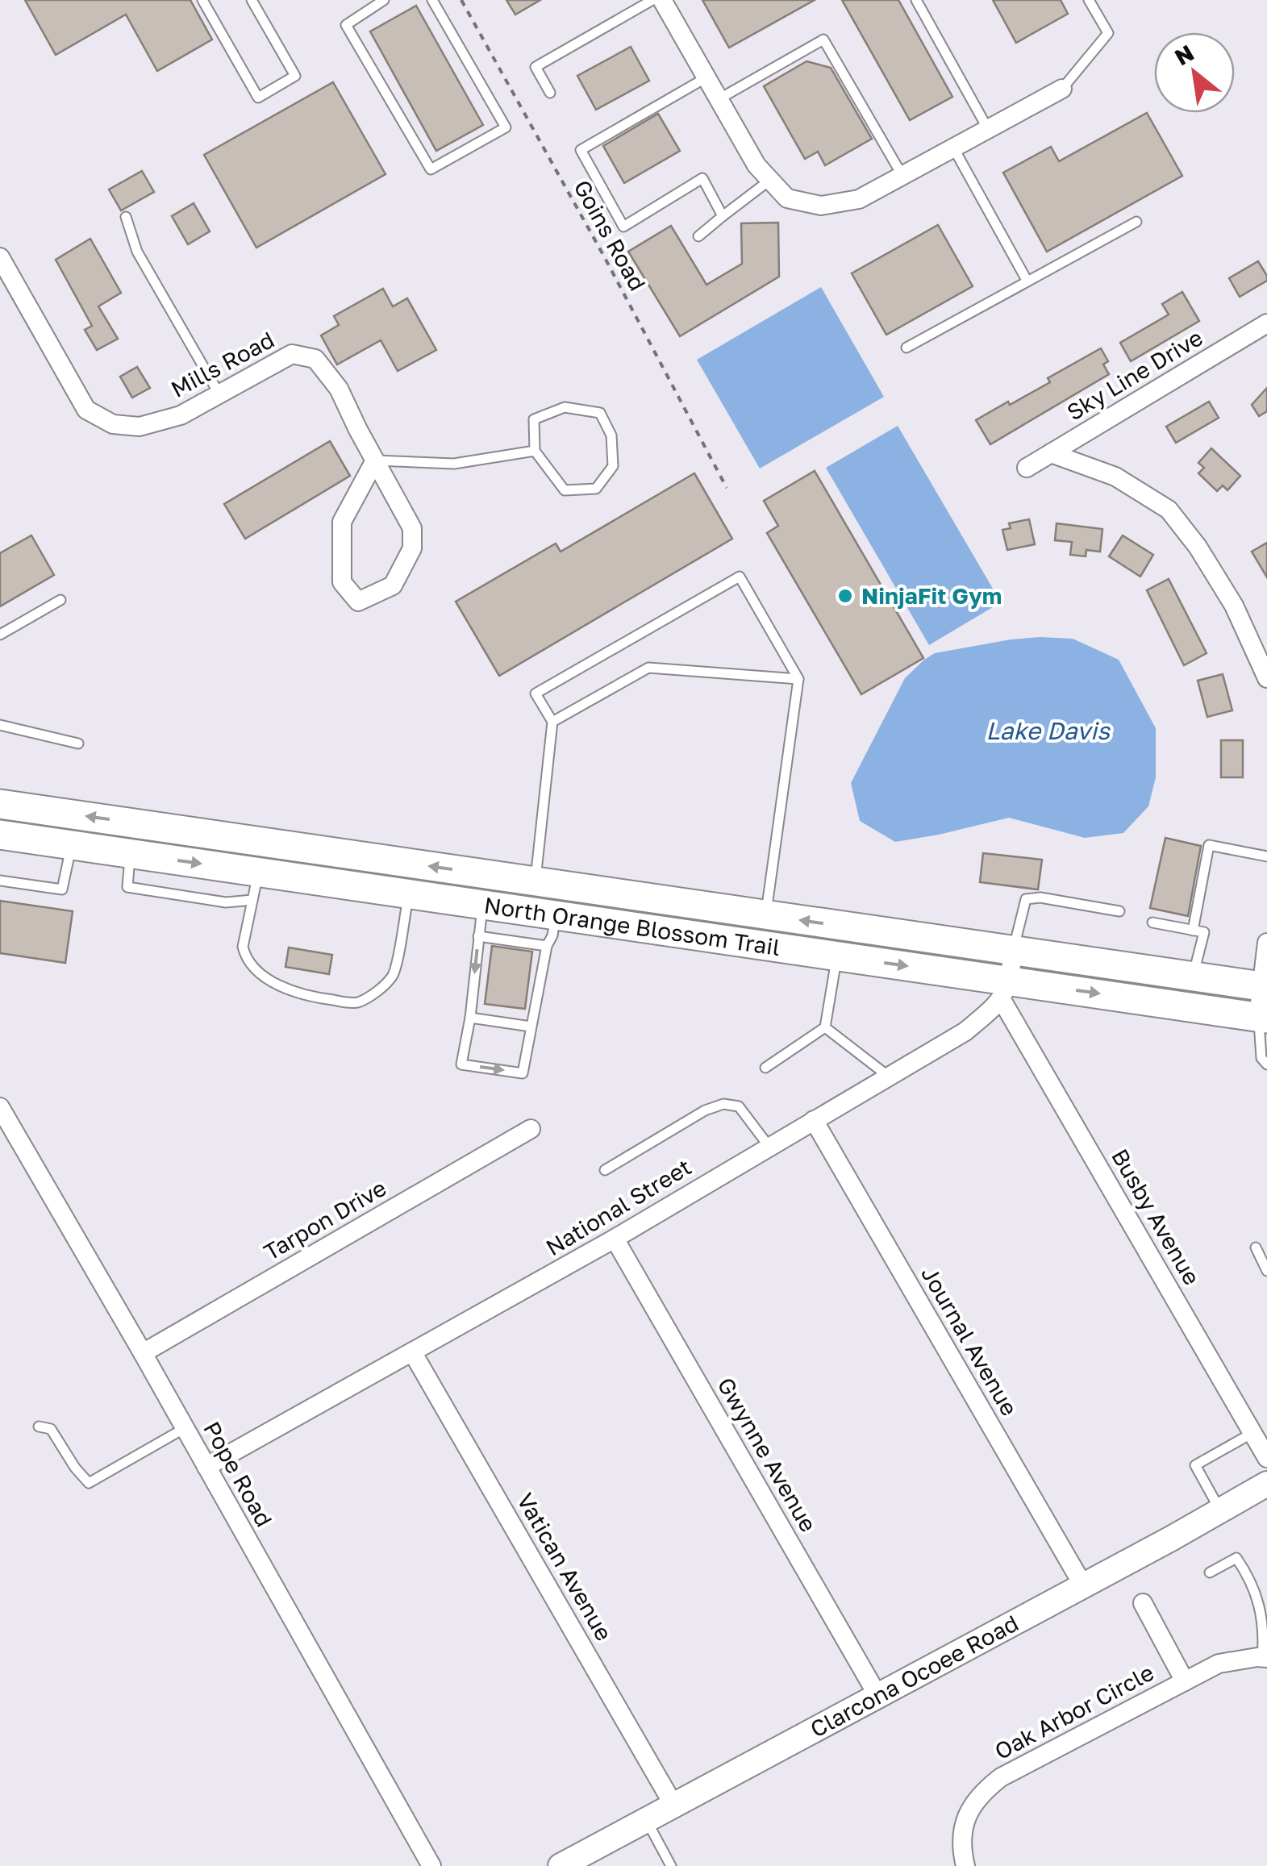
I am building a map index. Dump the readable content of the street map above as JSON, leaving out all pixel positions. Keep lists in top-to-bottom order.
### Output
{
  "streets": {
    "main road": ["North Orange Blossom Trail", "Clarcona Ocoee Road"],
    "street": [
      "Mills Road",
      "Sky Line Drive",
      "National Street",
      "Busby Avenue",
      "Tarpon Drive",
      "Journal Avenue",
      "Gwynne Avenue",
      "Pope Road",
      "Vatican Avenue",
      "Oak Arbor Circle"
    ],
    "path": ["Goins Road"]
  },
  "crossings": [
    ["North Orange Blossom Trail", "National Street"],
    ["North Orange Blossom Trail", "Busby Avenue"],
    ["National Street", "Busby Avenue"],
    ["National Street", "Journal Avenue"],
    ["National Street", "Gwynne Avenue"],
    ["National Street", "Pope Road"],
    ["National Street", "Vatican Avenue"],
    ["Tarpon Drive", "Pope Road"],
    ["Journal Avenue", "Clarcona Ocoee Road"],
    ["Gwynne Avenue", "Clarcona Ocoee Road"],
    ["Vatican Avenue", "Clarcona Ocoee Road"]
  ],
  "water": ["Lake Davis"],
  "places": ["NinjaFit Gym"],
  "north": "top left"
}
